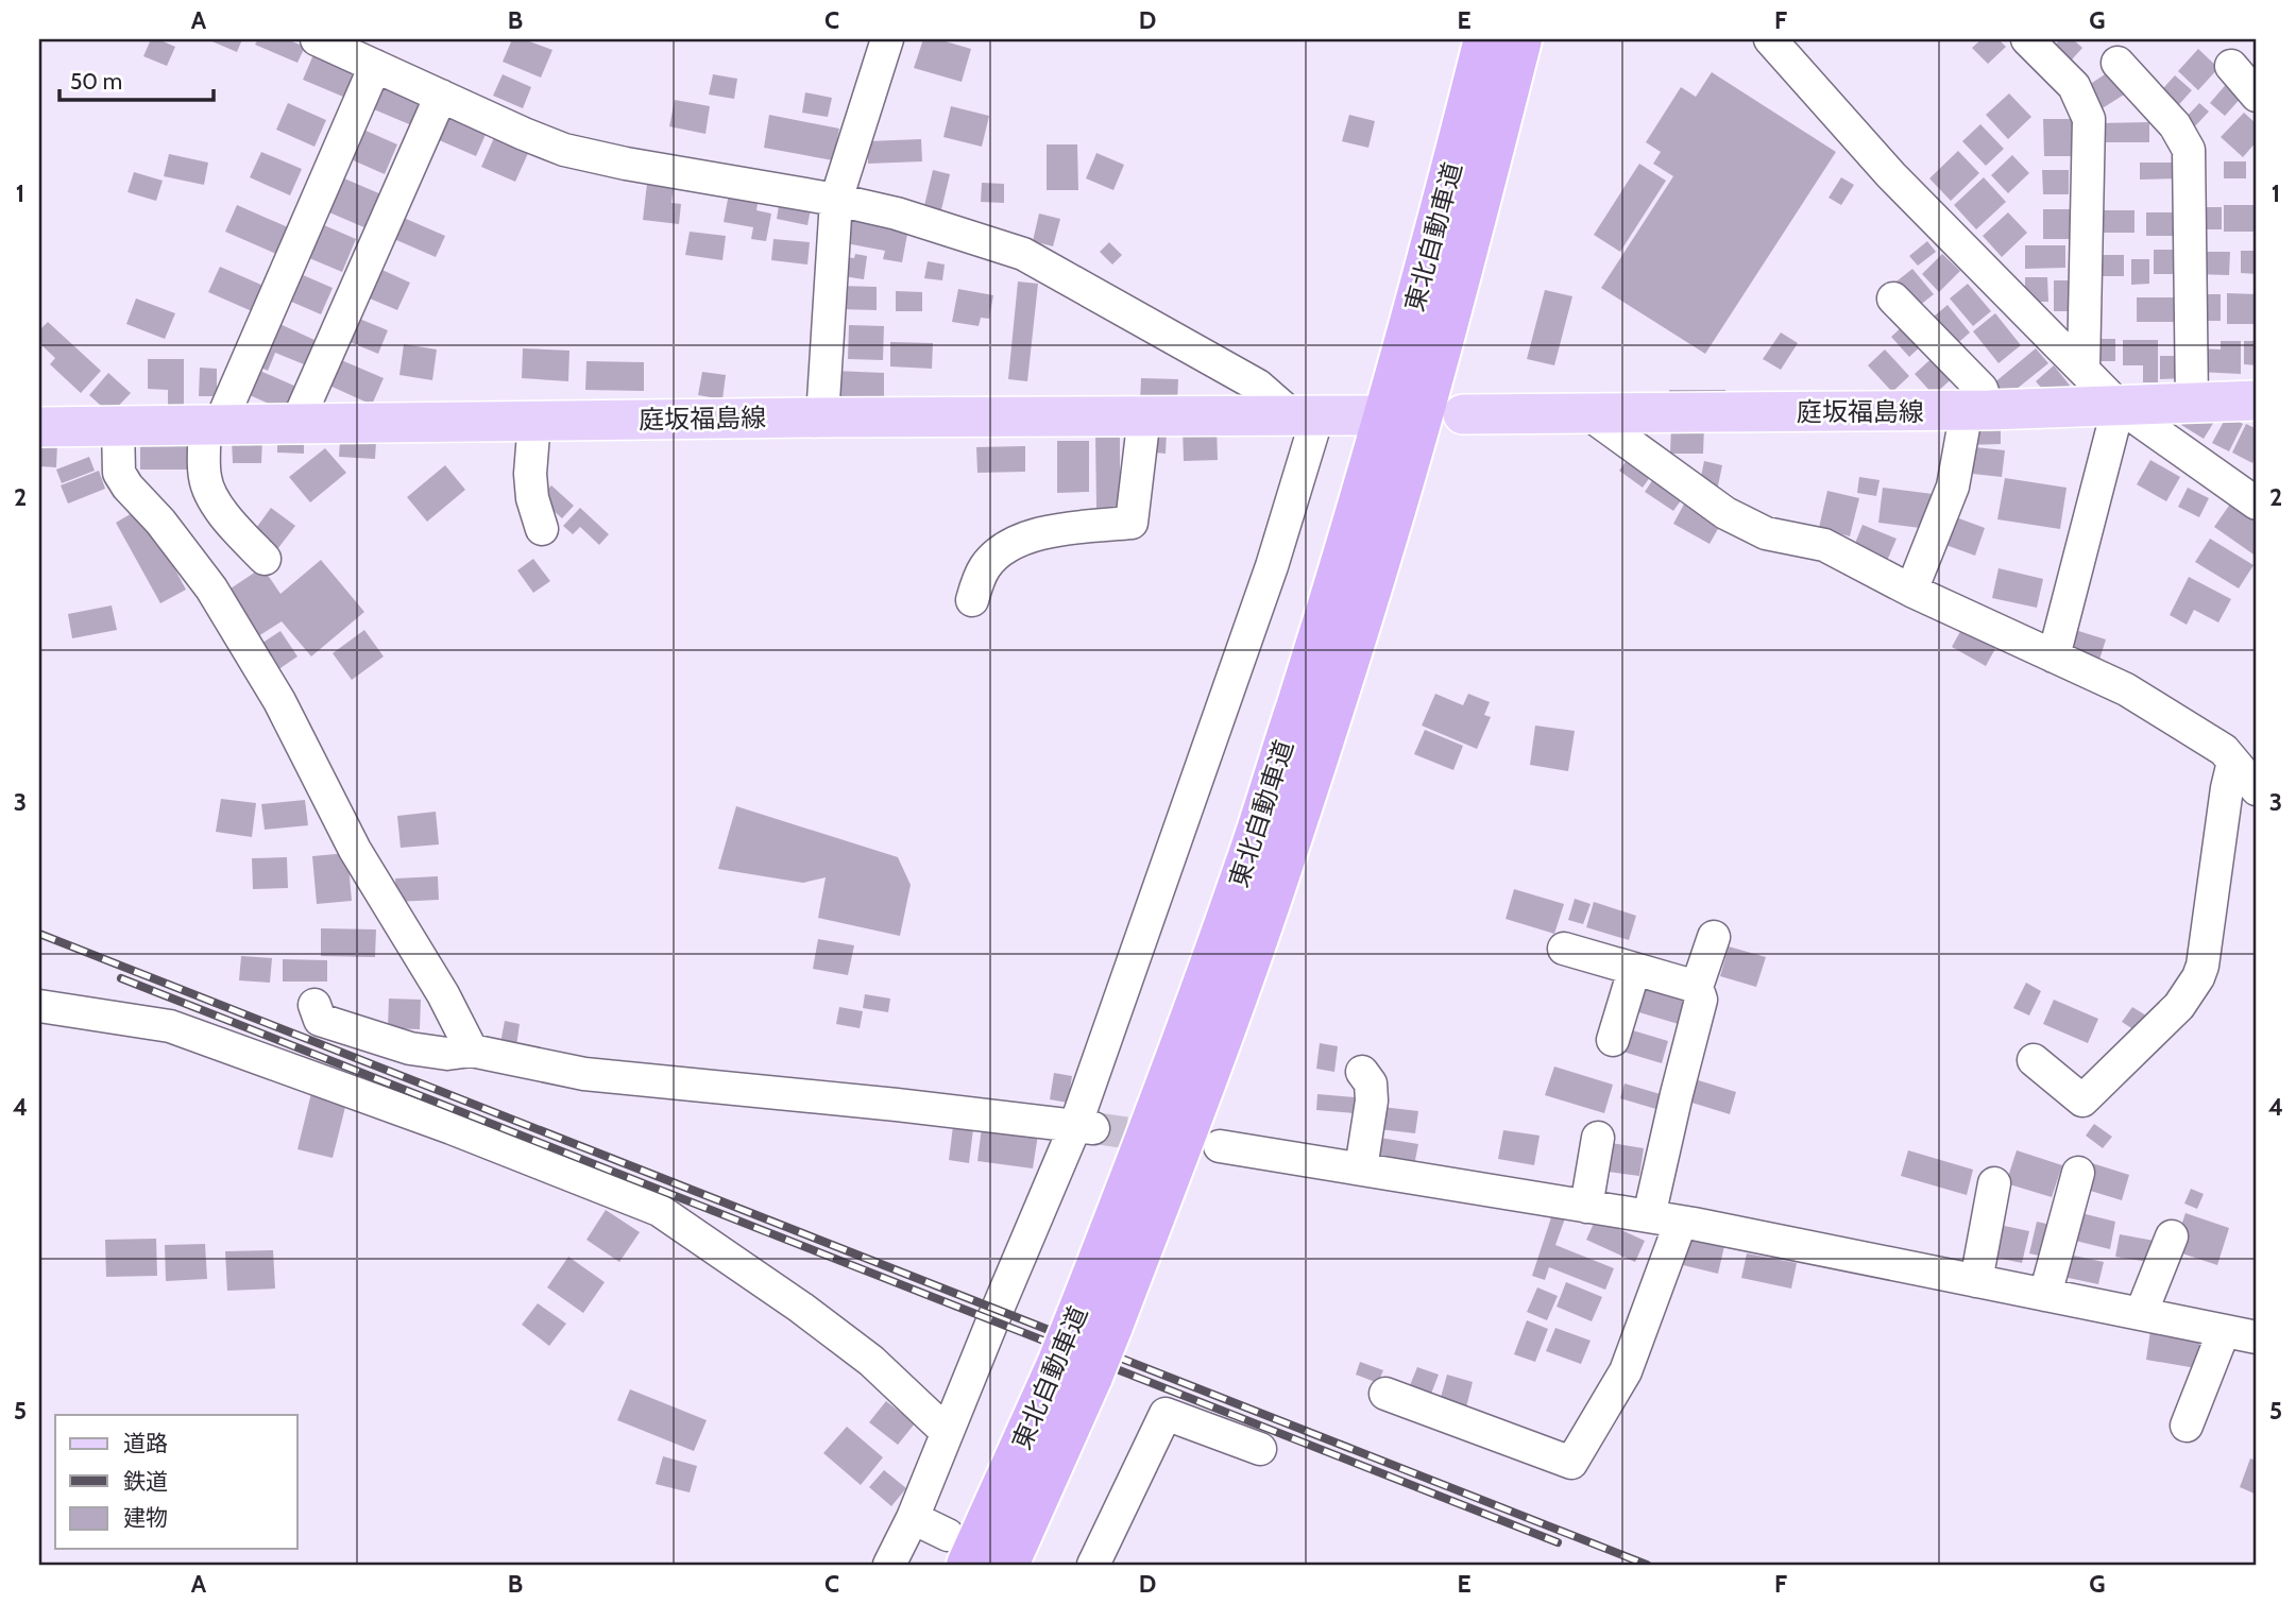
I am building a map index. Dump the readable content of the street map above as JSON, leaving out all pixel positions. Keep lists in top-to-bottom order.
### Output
{
  "streets": {
    "highway": ["東北自動車道"],
    "main road": ["庭坂福島線"]
  },
  "legend": ["道路", "鉄道", "建物"],
  "scale_bar": "50 m",
  "grid": {
    "columns": [
      "A",
      "B",
      "C",
      "D",
      "E",
      "F",
      "G"
    ],
    "rows": [
      "1",
      "2",
      "3",
      "4",
      "5"
    ]
  }
}
